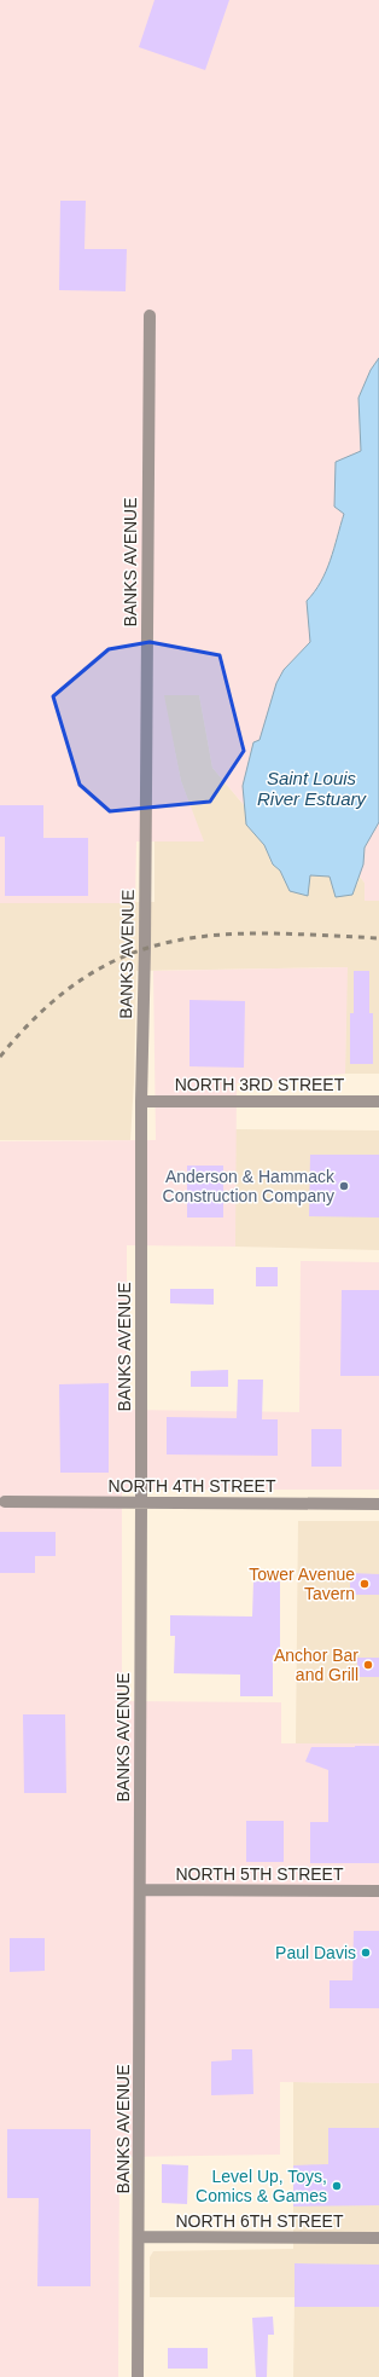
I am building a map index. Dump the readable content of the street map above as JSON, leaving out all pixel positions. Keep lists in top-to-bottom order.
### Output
{
  "streets": {
    "street": [
      "BANKS AVENUE",
      "NORTH 3RD STREET",
      "NORTH 4TH STREET",
      "NORTH 5TH STREET",
      "NORTH 6TH STREET"
    ]
  },
  "crossings": [
    ["BANKS AVENUE", "NORTH 3RD STREET"],
    ["BANKS AVENUE", "NORTH 4TH STREET"],
    ["BANKS AVENUE", "NORTH 5TH STREET"],
    ["BANKS AVENUE", "NORTH 6TH STREET"]
  ],
  "water": ["Saint Louis River Estuary"],
  "places": [
    "Anderson & Hammack Construction Company",
    "Tower Avenue Tavern",
    "Anchor Bar and Grill",
    "Paul Davis",
    "Level Up, Toys, Comics & Games"
  ]
}
